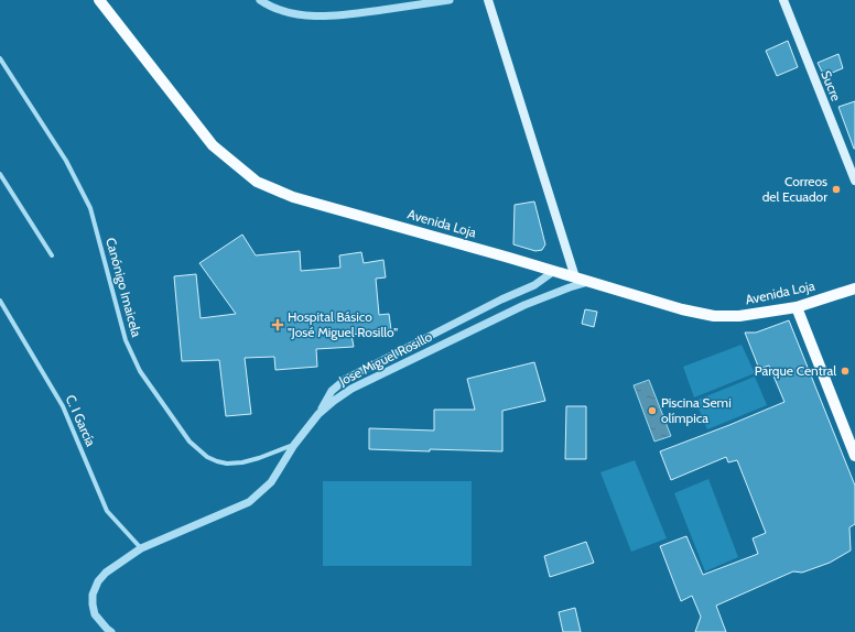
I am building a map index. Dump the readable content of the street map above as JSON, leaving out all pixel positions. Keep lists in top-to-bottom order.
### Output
{
  "streets": {
    "main road": ["Sucre", "Avenida Loja"],
    "street": ["Canónigo Imaicela", "Jose Miguel Rosillo", "C. I García"]
  },
  "crossings": [
    ["Avenida Loja", "Jose Miguel Rosillo"],
    ["Canónigo Imaicela", "Jose Miguel Rosillo"],
    ["Jose Miguel Rosillo", "C. I García"]
  ],
  "places": {
    "other": ["Correos del Ecuador", "Parque Central", "Piscina Semi olímpica"],
    "health": ["Hospital Básico \"José Miguel Rosillo\""]
  }
}
